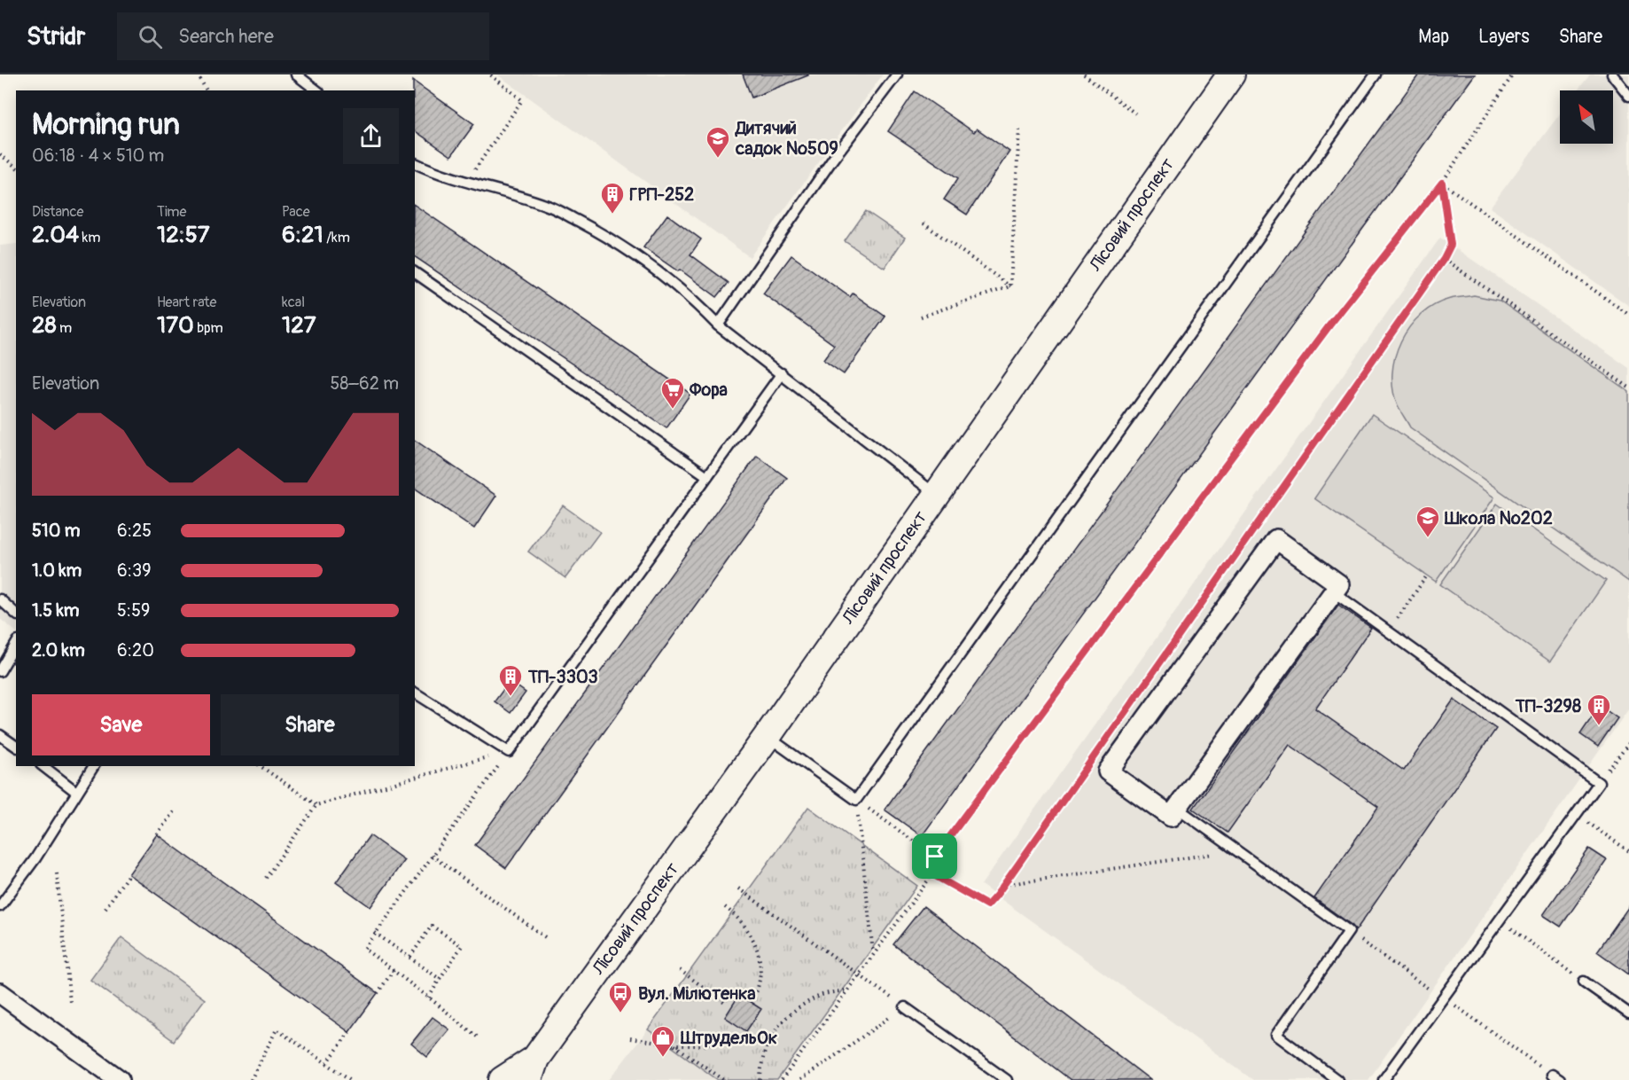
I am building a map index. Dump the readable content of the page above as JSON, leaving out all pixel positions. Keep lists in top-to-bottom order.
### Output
{
  "streets": {
    "street": ["Лісовий проспект"]
  },
  "places": {
    "school or university": ["Дитячий садок №509", "Школа №202"],
    "building": ["ГРП-252", "ТП-3303", "ТП-3298"],
    "supermarket": ["Фора"],
    "bus stop": ["Вул. Мілютенка"],
    "shop": ["ШтрудельОк"]
  },
  "north": "top left",
  "page": {
    "header": "Stridr",
    "search": "Search here",
    "nav": ["Map", "Layers", "Share"],
    "heading": ["Morning run", "06:18 · 4 × 510 m"],
    "stats": [
      ["Distance", "2.04 km"],
      ["Time", "12:57"],
      ["Pace", "6:21 /km"],
      ["Elevation", "28 m"],
      ["Heart rate", "170 bpm"],
      ["kcal", "127"]
    ],
    "chart": ["Elevation", "58–62 m"],
    "list": [
      {
        "name": "510 m",
        "note": "6:25"
      },
      {
        "name": "1.0 km",
        "note": "6:39"
      },
      {
        "name": "1.5 km",
        "note": "5:59"
      },
      {
        "name": "2.0 km",
        "note": "6:20"
      }
    ],
    "buttons": ["Save", "Share"]
  }
}
